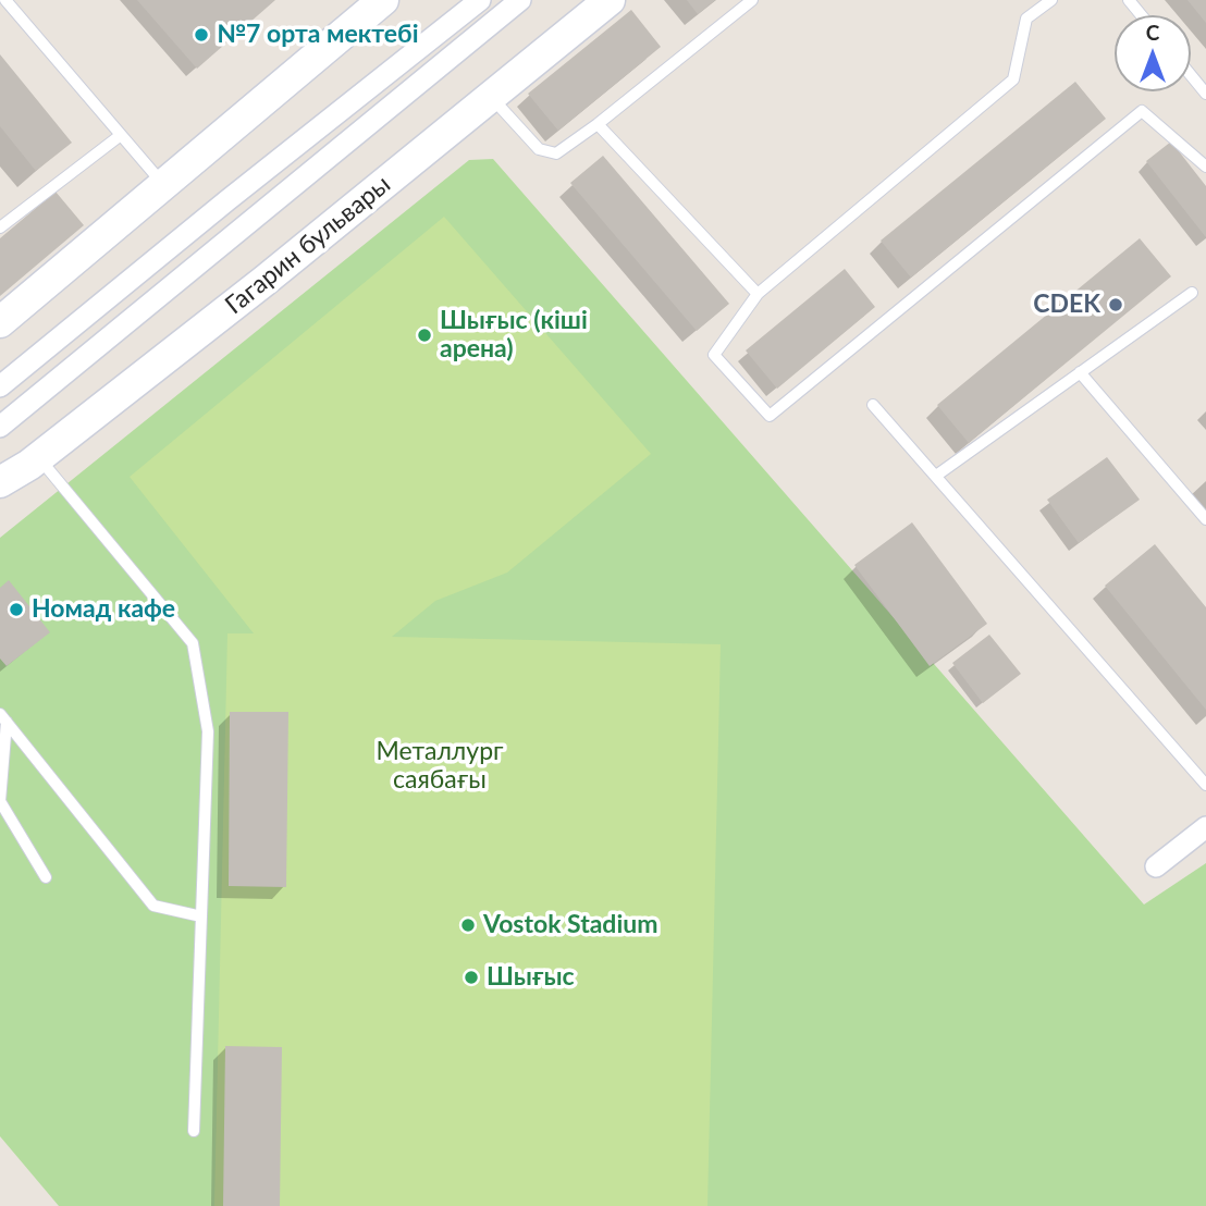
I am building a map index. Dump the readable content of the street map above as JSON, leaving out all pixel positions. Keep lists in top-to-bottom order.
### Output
{
  "streets": {
    "main road": ["Гагарин бульвары"]
  },
  "parks": ["Металлург саябағы"],
  "places": [
    "№7 орта мектебі",
    "CDEK",
    "Шығыс (кіші арена)",
    "Номад кафе",
    "Vostok Stadium",
    "Шығыс"
  ],
  "north": "top"
}
